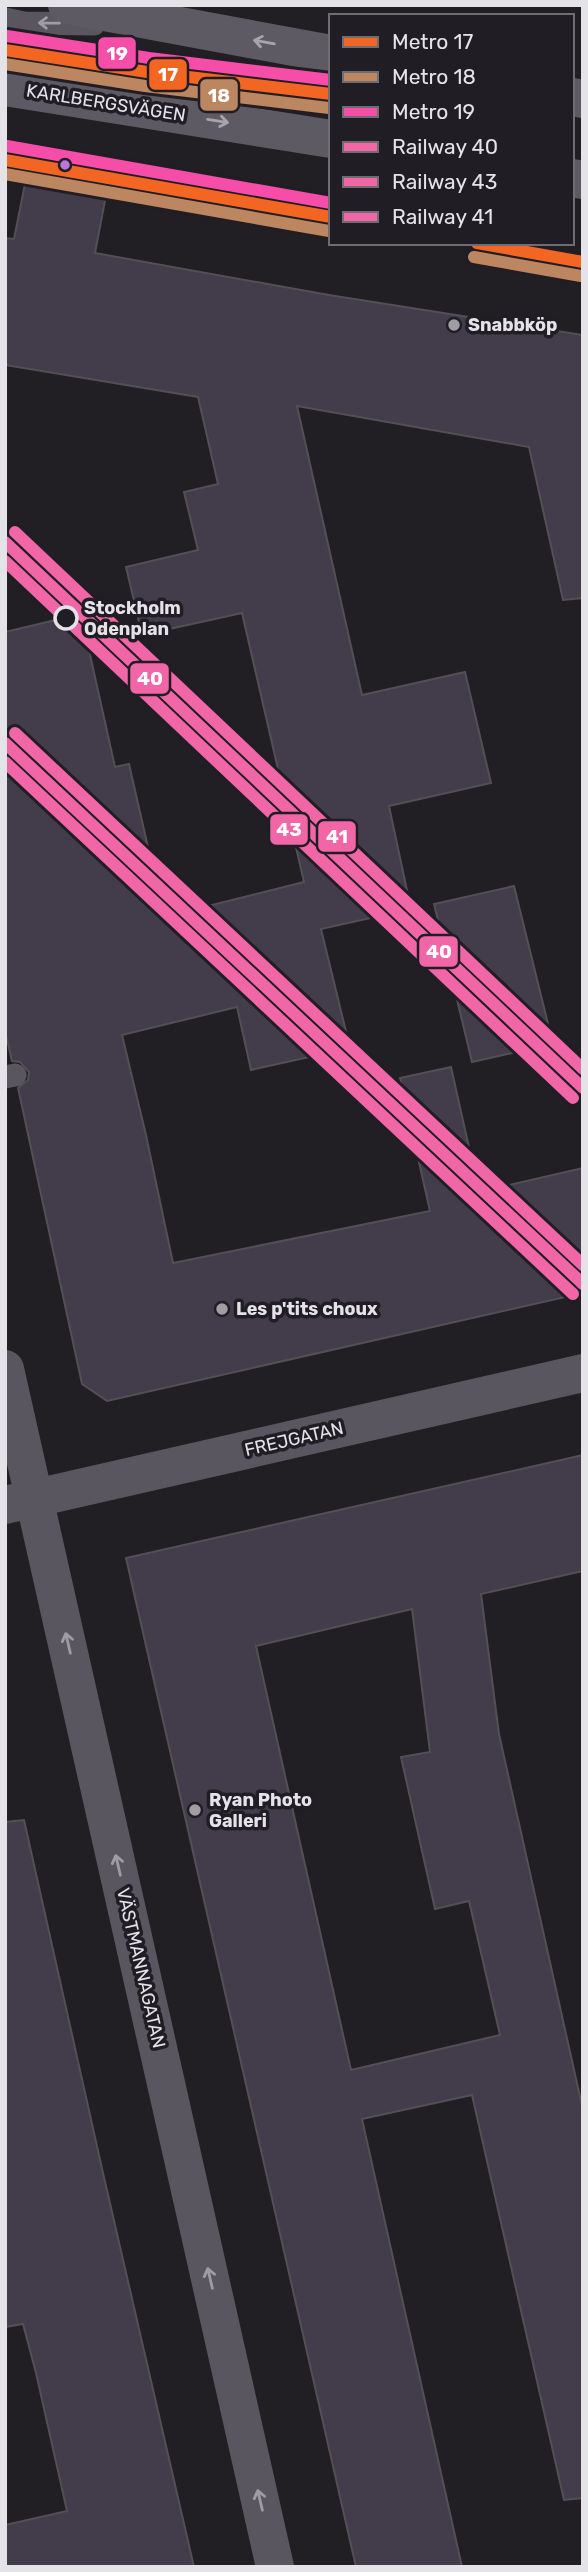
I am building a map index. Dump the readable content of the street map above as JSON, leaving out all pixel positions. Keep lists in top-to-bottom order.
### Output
{
  "streets": {
    "main road": ["KARLBERGSVÄGEN"],
    "street": ["FREJGATAN", "VÄSTMANNAGATAN"]
  },
  "crossings": [
    ["FREJGATAN", "VÄSTMANNAGATAN"]
  ],
  "one_way": ["VÄSTMANNAGATAN"],
  "places": [
    "Snabbköp",
    "Stockholm Odenplan",
    "Les p'tits choux",
    "Ryan Photo Galleri"
  ],
  "lines": [
    "metro line 19",
    "metro line 17",
    "metro line 18",
    "rail line 41",
    "rail line 40",
    "rail line 43"
  ],
  "legend": [
    "Metro 17",
    "Metro 18",
    "Metro 19",
    "Railway 40",
    "Railway 43",
    "Railway 41"
  ]
}
